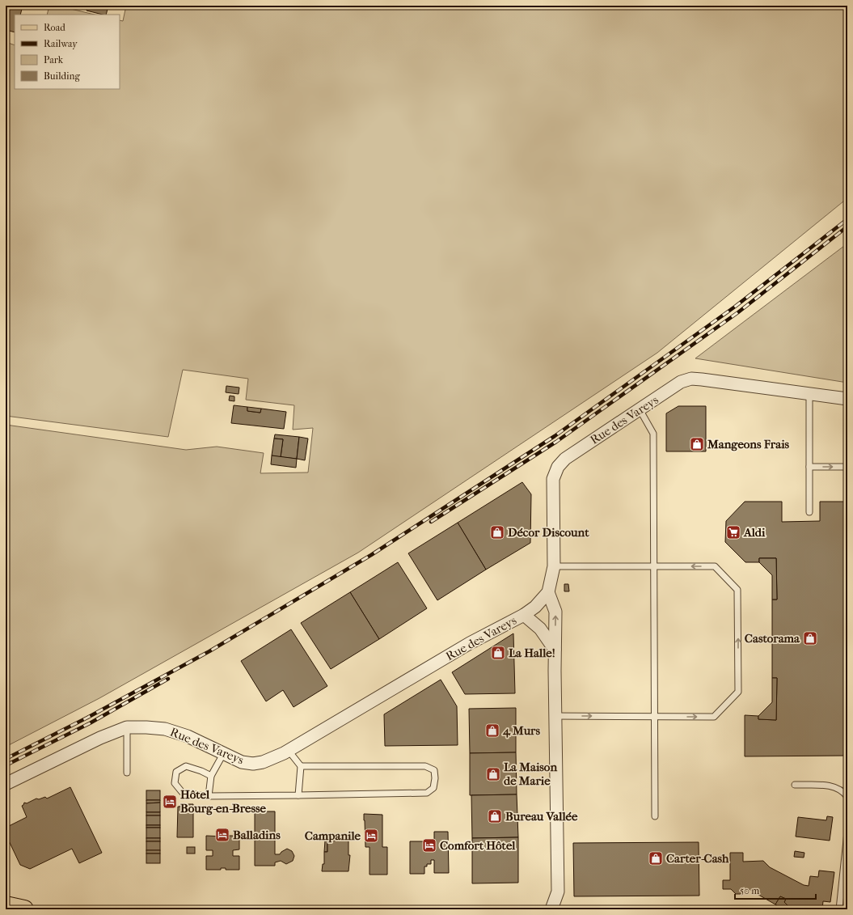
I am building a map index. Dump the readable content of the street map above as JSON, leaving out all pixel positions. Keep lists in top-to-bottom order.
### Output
{
  "streets": {
    "street": ["Rue des Vareys"]
  },
  "places": {
    "shop": [
      "Mangeons Frais",
      "Décor Discount",
      "Castorama",
      "La Halle!",
      "4 Murs",
      "La Maison de Marie",
      "Bureau Vallée",
      "Carter-Cash"
    ],
    "supermarket": ["Aldi"],
    "hotel": [
      "Hôtel Bourg-en-Bresse",
      "Balladins",
      "Campanile",
      "Comfort Hôtel"
    ]
  },
  "legend": [
    "Road",
    "Railway",
    "Park",
    "Building"
  ],
  "scale_bar": "50 m"
}
